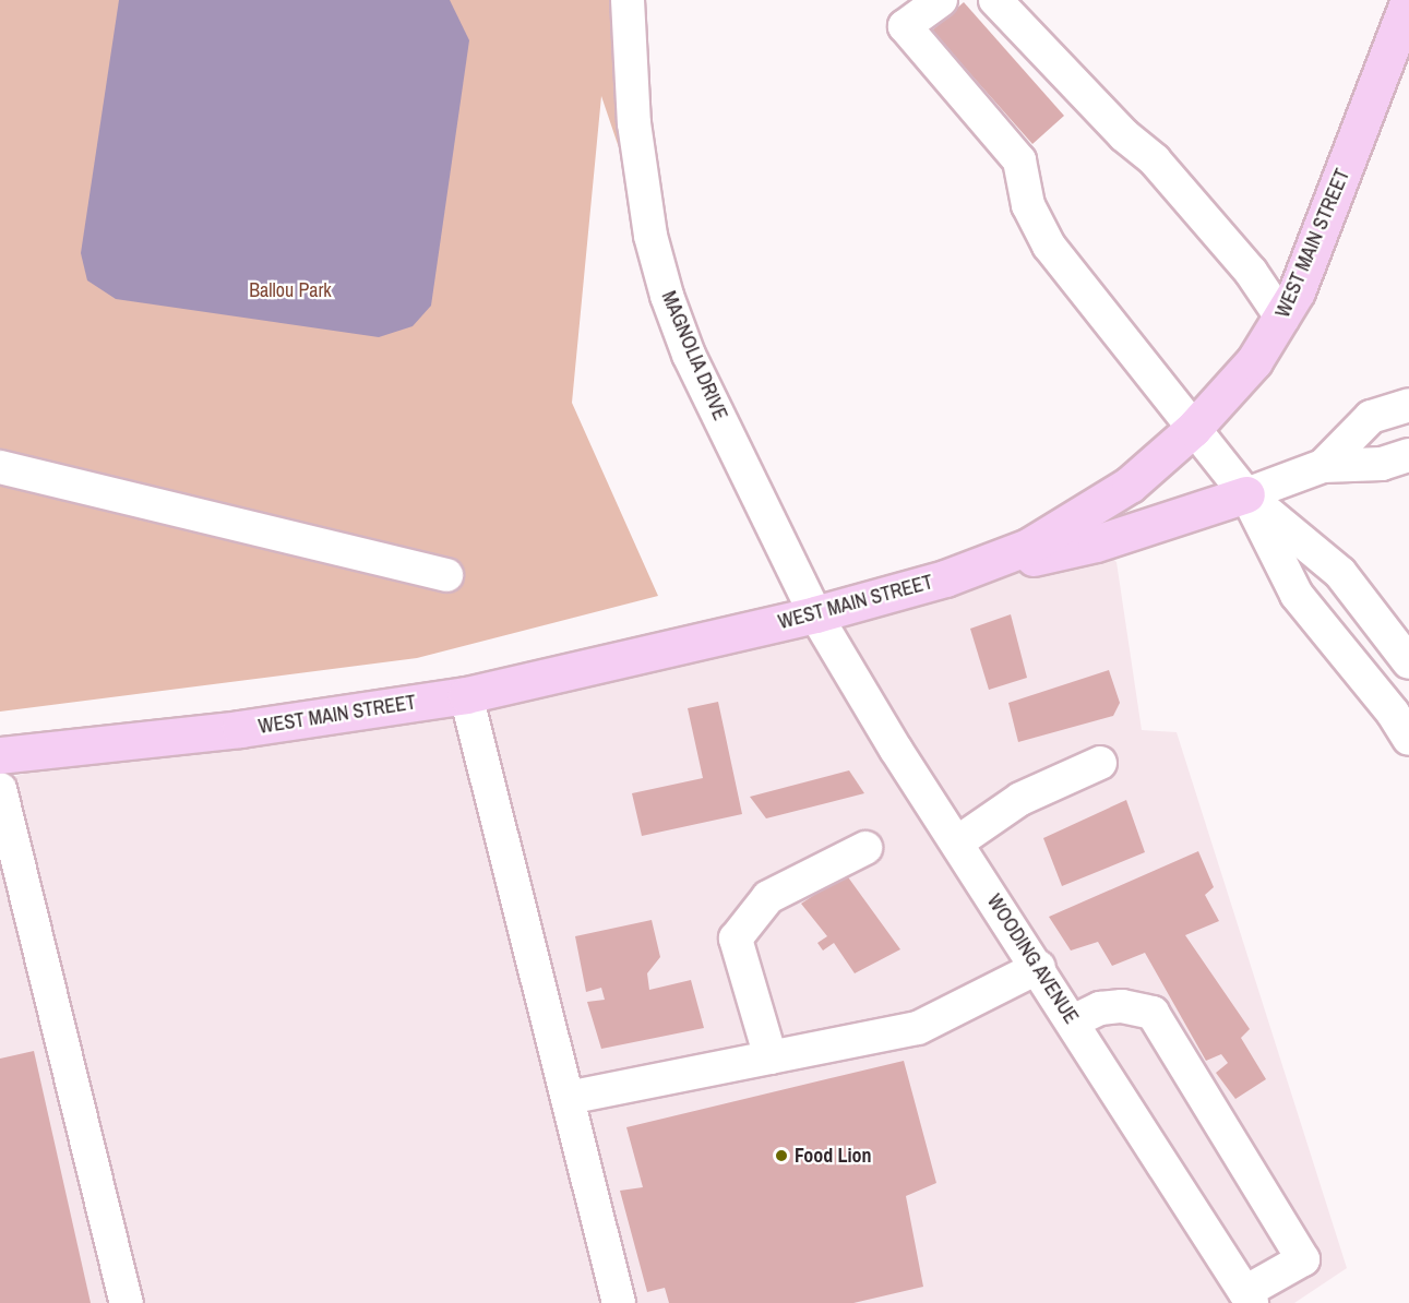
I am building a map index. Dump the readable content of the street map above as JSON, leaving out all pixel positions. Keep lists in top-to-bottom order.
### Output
{
  "streets": {
    "main road": ["WEST MAIN STREET"],
    "street": ["MAGNOLIA DRIVE", "WOODING AVENUE"]
  },
  "crossings": [
    ["WEST MAIN STREET", "MAGNOLIA DRIVE"],
    ["WEST MAIN STREET", "WOODING AVENUE"],
    ["MAGNOLIA DRIVE", "WOODING AVENUE"]
  ],
  "parks": ["Ballou Park"],
  "places": ["Food Lion"]
}
